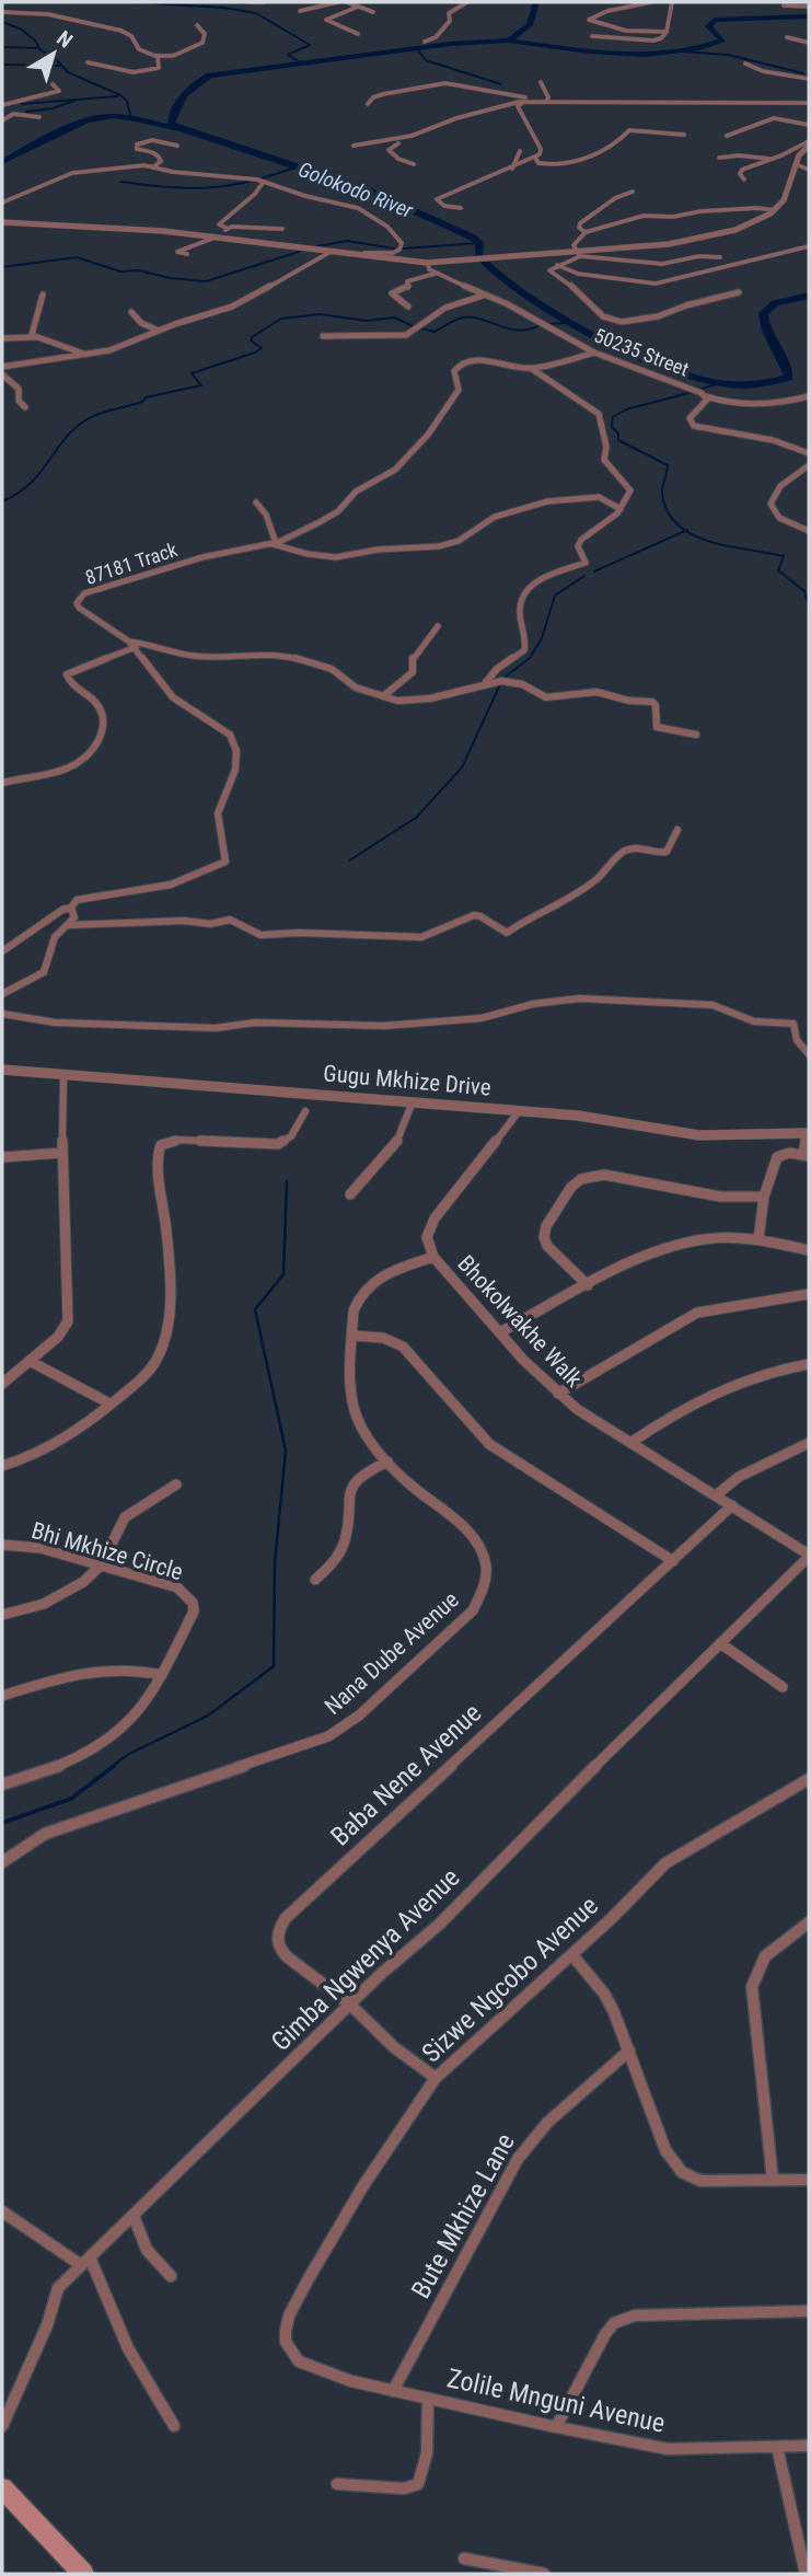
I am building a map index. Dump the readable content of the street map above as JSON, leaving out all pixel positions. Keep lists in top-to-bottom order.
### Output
{
  "streets": {
    "street": [
      "50235 Street",
      "87181 Track",
      "Gugu Mkhize Drive",
      "Bhokolwakhe Walk",
      "Bhi Mkhize Circle",
      "Nana Dube Avenue",
      "Baba Nene Avenue",
      "Gimba Ngwenya Avenue",
      "Sizwe Ngcobo Avenue",
      "Bute Mkhize Lane",
      "Zolile Mnguni Avenue"
    ]
  },
  "crossings": [
    ["50235 Street", "87181 Track"],
    ["Gugu Mkhize Drive", "Bhokolwakhe Walk"],
    ["Bhokolwakhe Walk", "Nana Dube Avenue"],
    ["Bhokolwakhe Walk", "Baba Nene Avenue"],
    ["Bhokolwakhe Walk", "Gimba Ngwenya Avenue"],
    ["Baba Nene Avenue", "Gimba Ngwenya Avenue"],
    ["Baba Nene Avenue", "Sizwe Ngcobo Avenue"],
    ["Sizwe Ngcobo Avenue", "Zolile Mnguni Avenue"],
    ["Bute Mkhize Lane", "Zolile Mnguni Avenue"]
  ],
  "water": ["Golokodo River"],
  "north": "top right"
}
